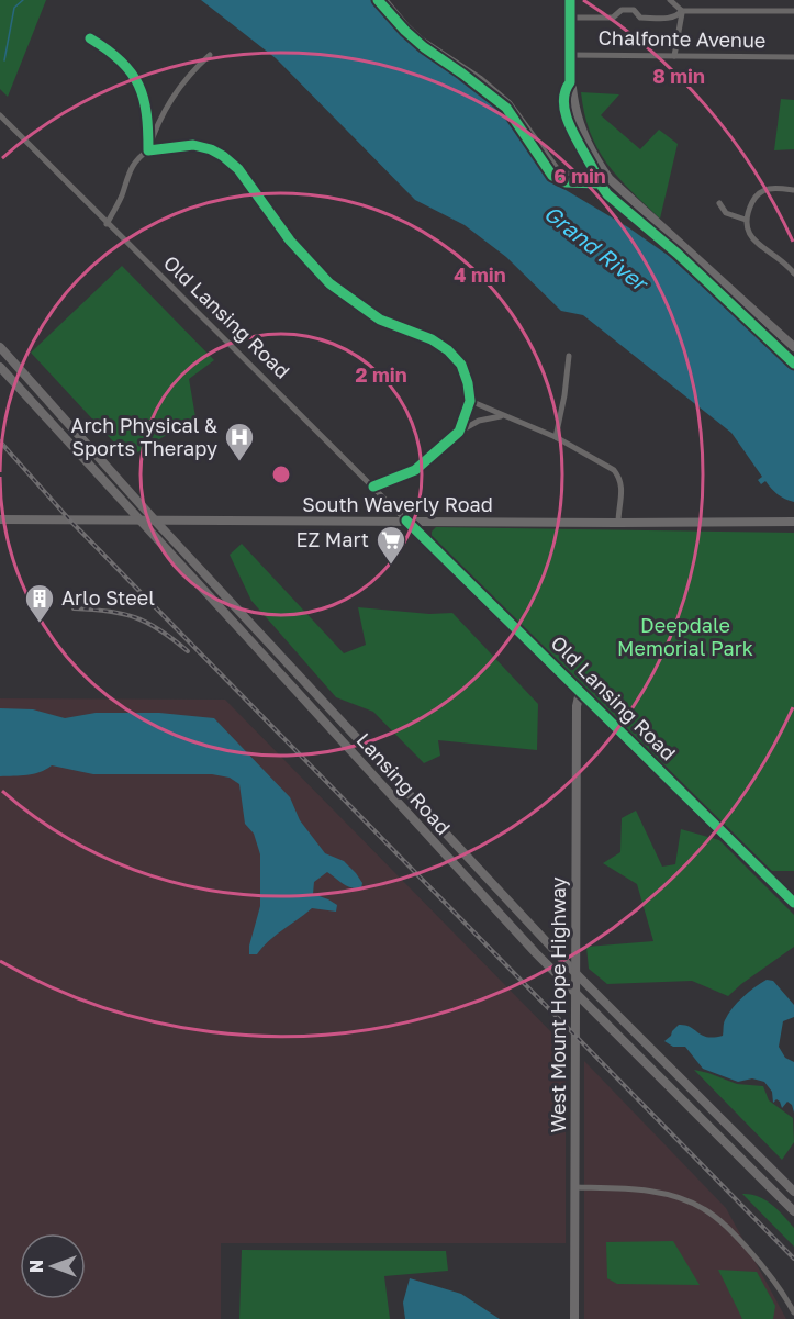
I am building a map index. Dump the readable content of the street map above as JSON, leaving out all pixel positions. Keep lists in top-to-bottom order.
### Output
{
  "streets": {
    "main road": [
      "Old Lansing Road",
      "South Waverly Road",
      "Lansing Road",
      "West Mount Hope Highway"
    ],
    "street": ["Chalfonte Avenue"]
  },
  "crossings": [
    ["Old Lansing Road", "South Waverly Road"],
    ["Old Lansing Road", "West Mount Hope Highway"],
    ["South Waverly Road", "Lansing Road"],
    ["Lansing Road", "West Mount Hope Highway"]
  ],
  "water": ["Grand River"],
  "parks": ["Deepdale Memorial Park"],
  "places": {
    "hospital": ["Arch Physical & Sports Therapy"],
    "supermarket": ["EZ Mart"],
    "building": ["Arlo Steel"]
  },
  "north": "left",
  "rings": [
    "8 min",
    "6 min",
    "4 min",
    "2 min"
  ]
}
